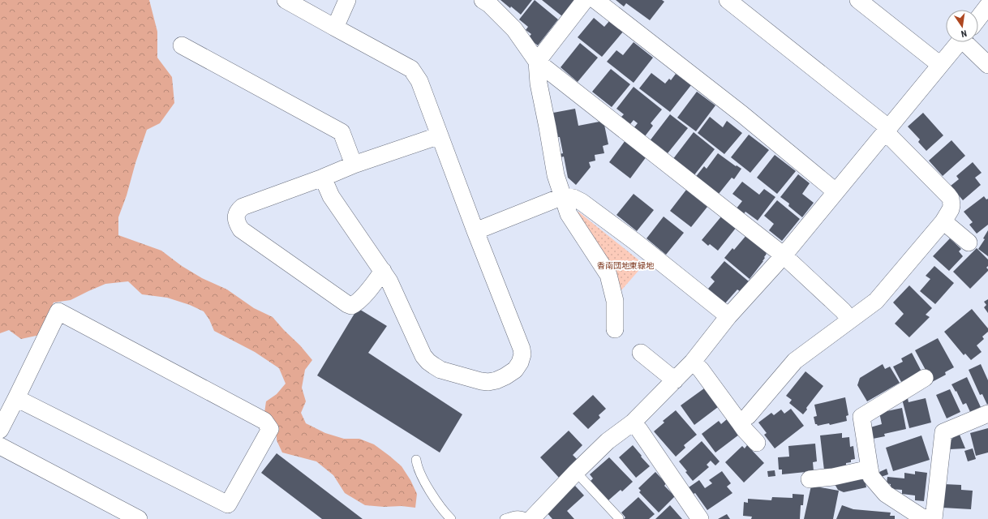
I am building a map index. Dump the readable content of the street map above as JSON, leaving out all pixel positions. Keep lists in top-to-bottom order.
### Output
{
  "parks": ["香南団地東緑地"],
  "north": "bottom"
}
